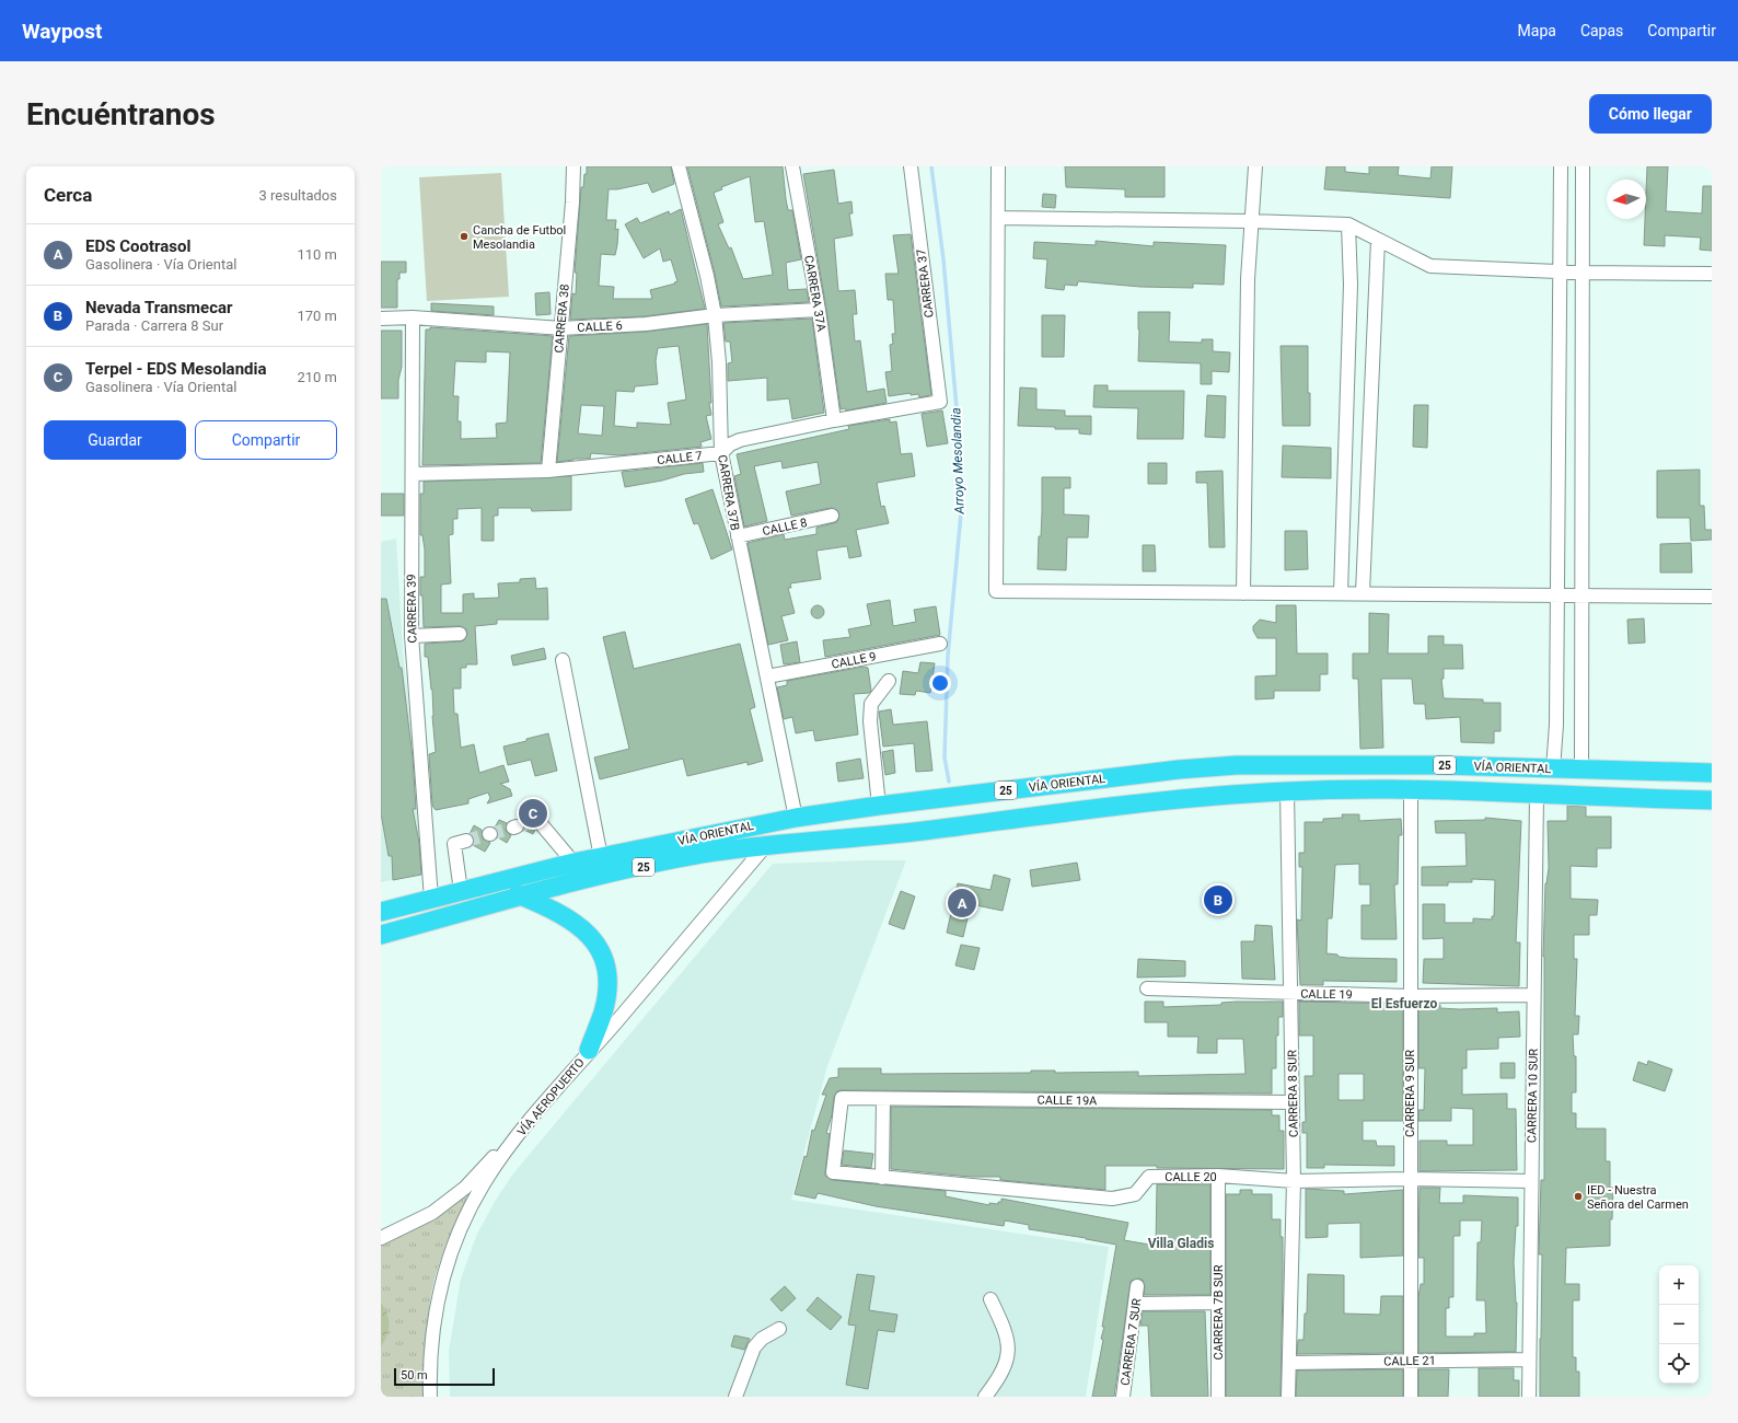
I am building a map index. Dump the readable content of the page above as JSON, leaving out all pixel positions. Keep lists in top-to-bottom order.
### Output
{
  "streets": {
    "highway": ["25", "VÍA ORIENTAL"],
    "street": [
      "CARRERA 37",
      "CARRERA 37A",
      "CARRERA 38",
      "CALLE 6",
      "CALLE 7",
      "CARRERA 37B",
      "CALLE 8",
      "CARRERA 39",
      "CALLE 9",
      "CALLE 19",
      "CARRERA 8 SUR",
      "CARRERA 9 SUR",
      "CARRERA 10 SUR",
      "VÍA AEROPUERTO",
      "CALLE 19A",
      "CALLE 20",
      "CARRERA 7B SUR",
      "CARRERA 7 SUR",
      "CALLE 21"
    ]
  },
  "crossings": [
    ["CARRERA 37", "CARRERA 37A"],
    ["CARRERA 37A", "CALLE 6"],
    ["CARRERA 38", "CALLE 6"],
    ["CARRERA 38", "CALLE 7"],
    ["CALLE 6", "CARRERA 37B"],
    ["CALLE 6", "CARRERA 39"],
    ["CALLE 7", "CARRERA 37B"],
    ["CALLE 7", "CARRERA 39"],
    ["CARRERA 37B", "CALLE 8"],
    ["CARRERA 37B", "CALLE 9"],
    ["CARRERA 37B", "VÍA ORIENTAL"],
    ["CARRERA 39", "VÍA ORIENTAL"],
    ["VÍA ORIENTAL", "CARRERA 8 SUR"],
    ["VÍA ORIENTAL", "CARRERA 9 SUR"],
    ["VÍA ORIENTAL", "CARRERA 10 SUR"],
    ["VÍA ORIENTAL", "VÍA AEROPUERTO"],
    ["CALLE 19", "CARRERA 8 SUR"],
    ["CALLE 19", "CARRERA 9 SUR"],
    ["CALLE 19", "CARRERA 10 SUR"],
    ["CARRERA 8 SUR", "CALLE 19A"],
    ["CARRERA 8 SUR", "CALLE 20"],
    ["CARRERA 8 SUR", "CALLE 21"],
    ["CARRERA 9 SUR", "CALLE 20"],
    ["CARRERA 9 SUR", "CALLE 21"],
    ["CARRERA 10 SUR", "CALLE 20"],
    ["CARRERA 10 SUR", "CALLE 21"],
    ["CALLE 19A", "CALLE 20"],
    ["CALLE 20", "CARRERA 7B SUR"]
  ],
  "districts": ["El Esfuerzo", "Villa Gladis"],
  "water": ["Arroyo Mesolandia"],
  "places": ["Cancha de Futbol Mesolandia", "IED - Nuestra Señora del Carmen"],
  "scale_bar": "50 m",
  "north": "left",
  "page": {
    "header": "Waypost",
    "nav": ["Mapa", "Capas", "Compartir"],
    "buttons": [
      "Cómo llegar",
      ["Guardar", "Compartir"]
    ],
    "title": "Encuéntranos",
    "heading": ["Cerca", "3 resultados"],
    "list": [
      {
        "mark": "A",
        "name": "EDS Cootrasol",
        "note": "Gasolinera · Vía Oriental",
        "value": "110 m"
      },
      {
        "mark": "B",
        "name": "Nevada Transmecar",
        "note": "Parada · Carrera 8 Sur",
        "value": "170 m"
      },
      {
        "mark": "C",
        "name": "Terpel - EDS Mesolandia",
        "note": "Gasolinera · Vía Oriental",
        "value": "210 m"
      }
    ],
    "pins": ["C", "B", "A"],
    "map_buttons": ["+", "−"],
    "scale": "50 m"
  }
}
